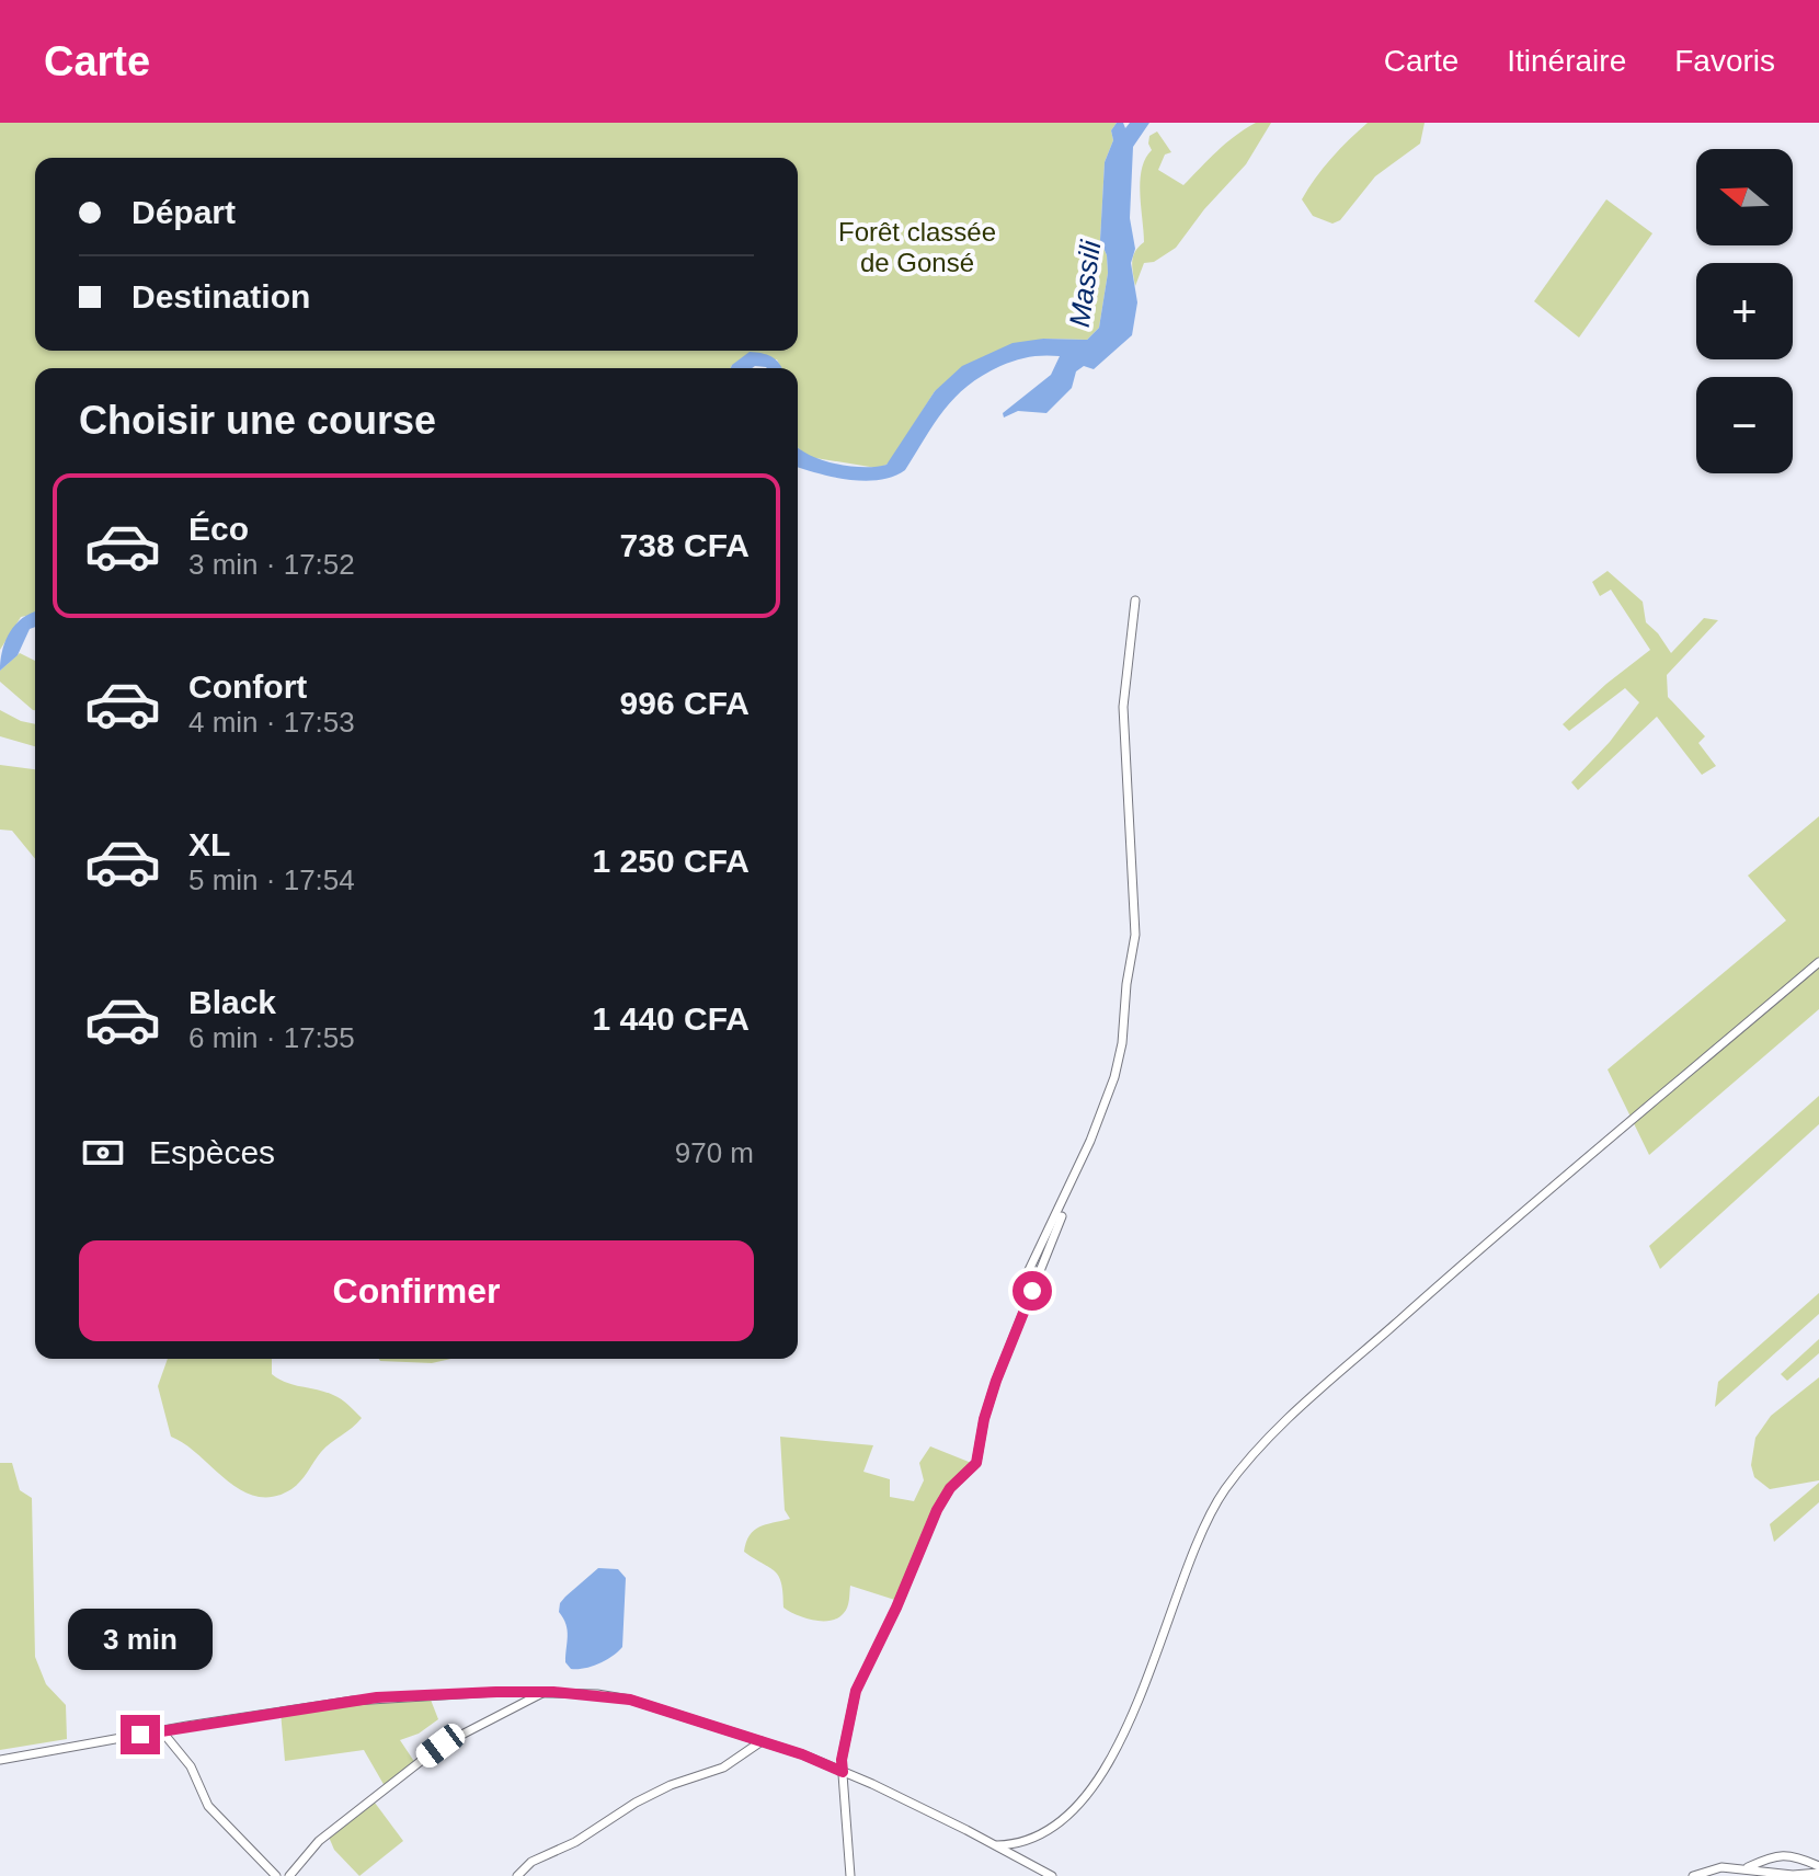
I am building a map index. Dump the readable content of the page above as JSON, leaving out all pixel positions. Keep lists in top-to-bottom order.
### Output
{
  "water": ["Massili"],
  "parks": ["Forêt classée de Gonsé"],
  "north": "left",
  "page": {
    "header": "Carte",
    "nav": ["Carte", "Itinéraire", "Favoris"],
    "map_buttons": ["+", "−"],
    "banner": ["Départ", "Destination"],
    "heading": "Choisir une course",
    "list": [
      {
        "name": "Éco",
        "note": "3 min · 17:52",
        "value": "738 CFA"
      },
      {
        "name": "Confort",
        "note": "4 min · 17:53",
        "value": "996 CFA"
      },
      {
        "name": "XL",
        "note": "5 min · 17:54",
        "value": "1 250 CFA"
      },
      {
        "name": "Black",
        "note": "6 min · 17:55",
        "value": "1 440 CFA"
      }
    ],
    "pay": ["Espèces", "970 m"],
    "buttons": "Confirmer",
    "bubble": "3 min"
  }
}
